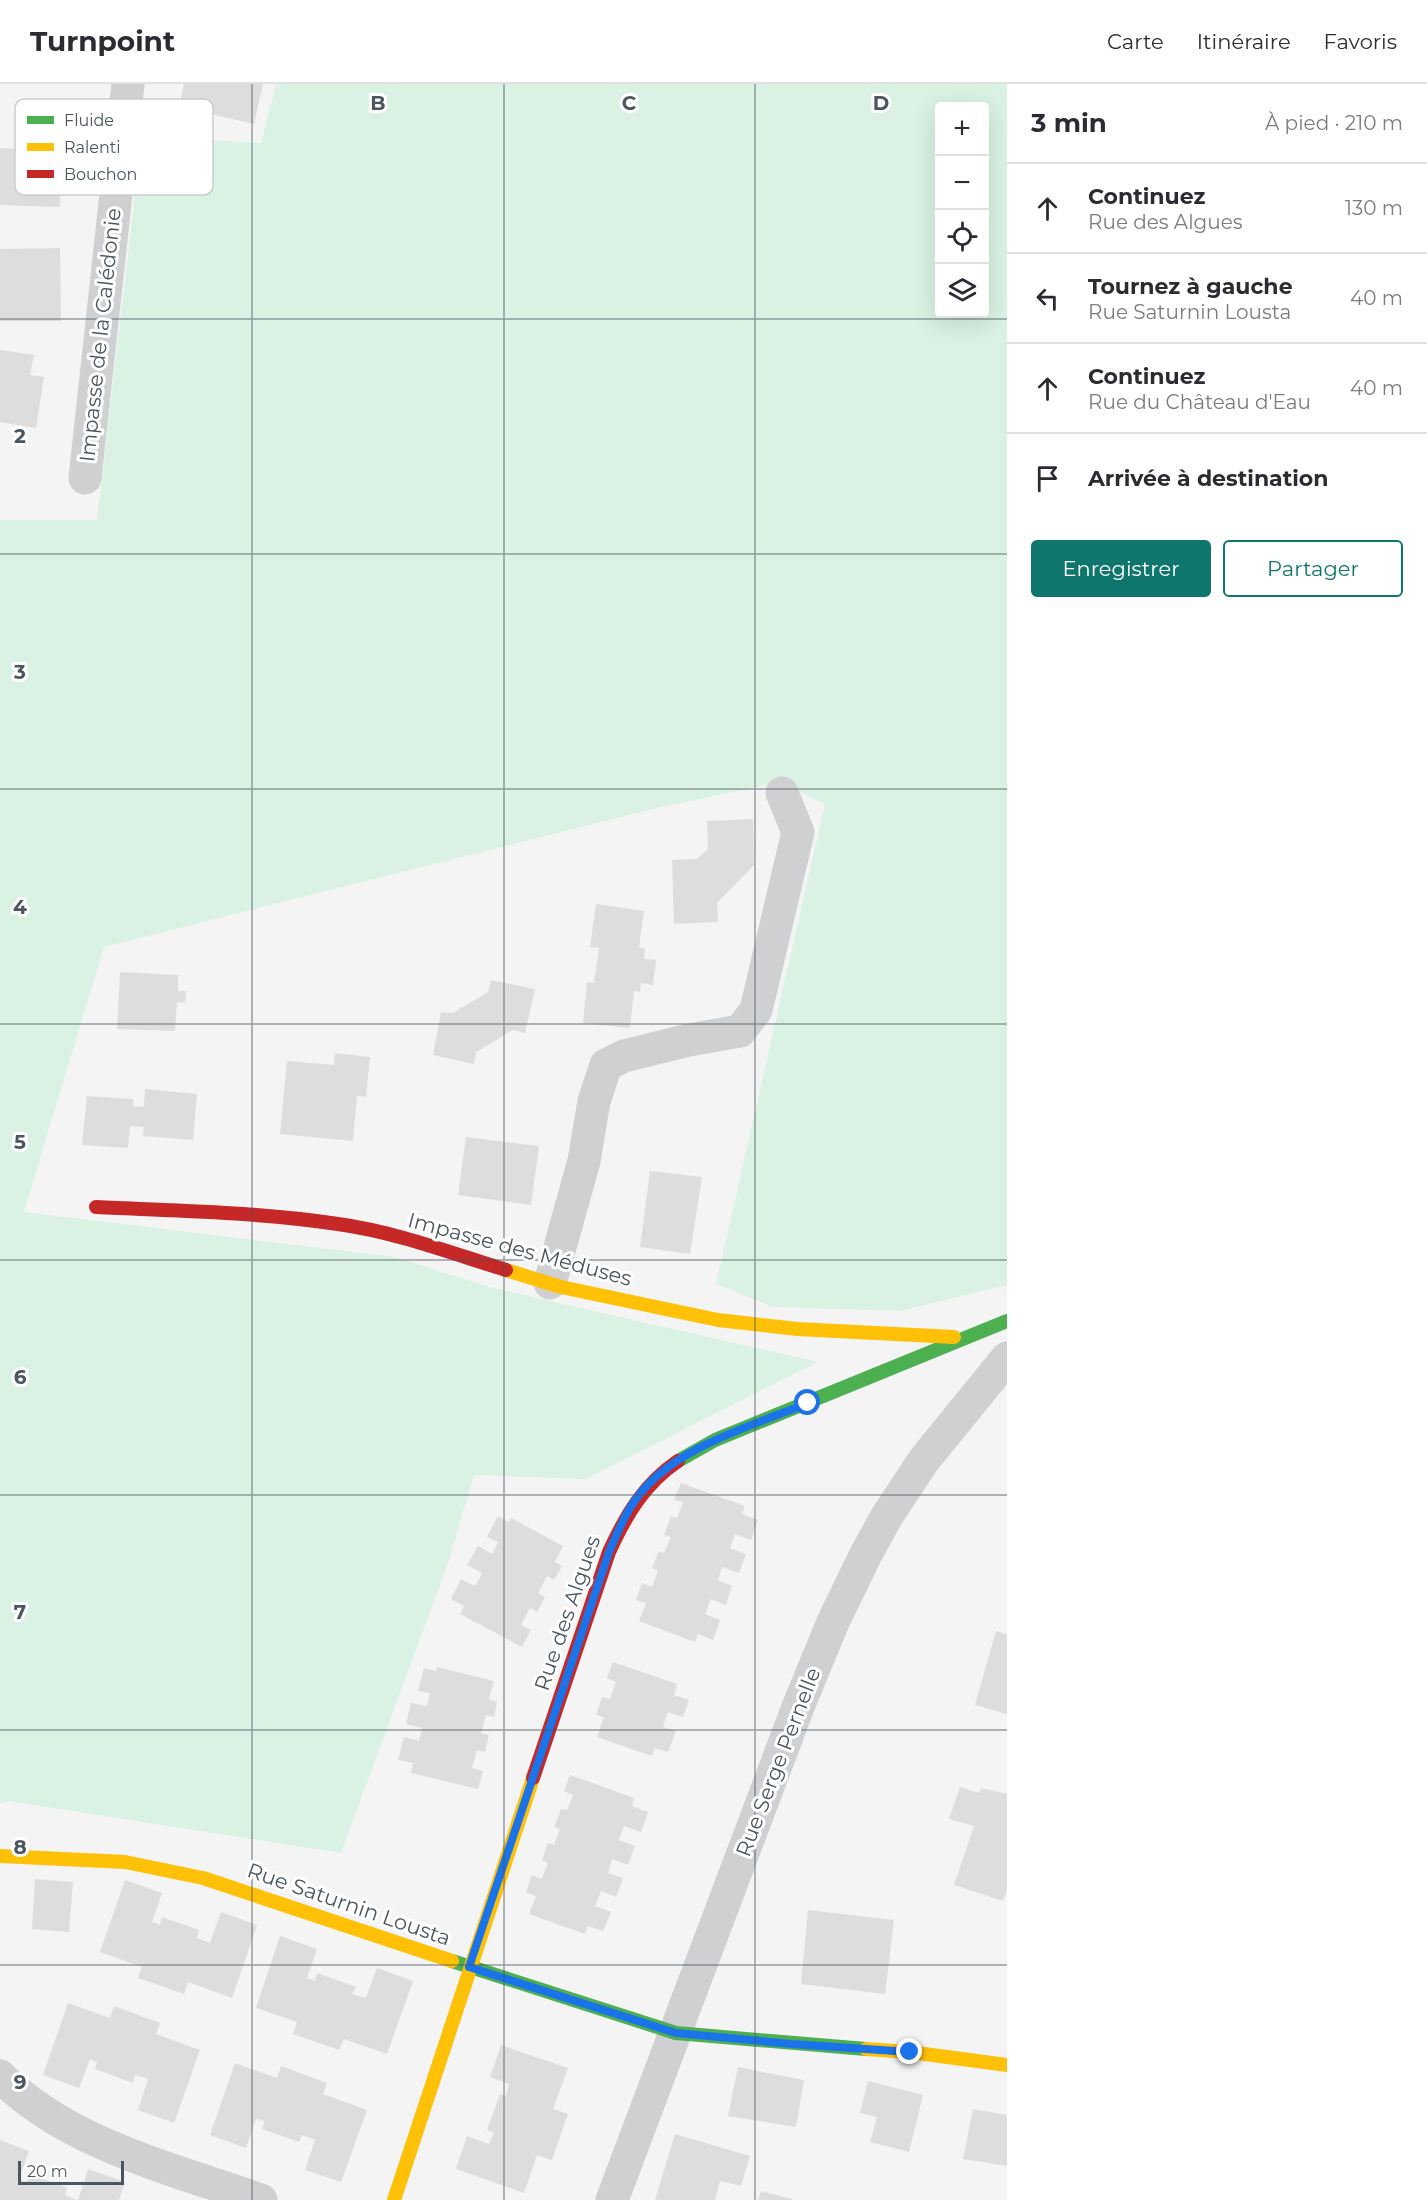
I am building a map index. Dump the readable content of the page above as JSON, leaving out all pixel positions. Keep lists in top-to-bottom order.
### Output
{
  "streets": {
    "street": [
      "Impasse de la Calédonie",
      "Impasse des Méduses",
      "Rue des Algues",
      "Rue Serge Pernelle",
      "Rue Saturnin Lousta"
    ]
  },
  "crossings": [
    ["Impasse des Méduses", "Rue des Algues"],
    ["Rue des Algues", "Rue Saturnin Lousta"],
    ["Rue Serge Pernelle", "Rue Saturnin Lousta"]
  ],
  "legend": ["Fluide", "Ralenti", "Bouchon"],
  "scale_bar": "20 m",
  "page": {
    "header": "Turnpoint",
    "nav": ["Carte", "Itinéraire", "Favoris"],
    "heading": ["3 min", "À pied · 210 m"],
    "map_buttons": ["+", "−"],
    "list": [
      ["Continuez", "Rue des Algues", "130 m"],
      ["Tournez à gauche", "Rue Saturnin Lousta", "40 m"],
      ["Continuez", "Rue du Château d'Eau", "40 m"],
      "Arrivée à destination"
    ],
    "buttons": ["Enregistrer", "Partager"],
    "scale": "20 m"
  },
  "grid": {
    "columns": ["B", "C", "D"],
    "rows": [
      "2",
      "3",
      "4",
      "5",
      "6",
      "7",
      "8",
      "9"
    ]
  }
}
